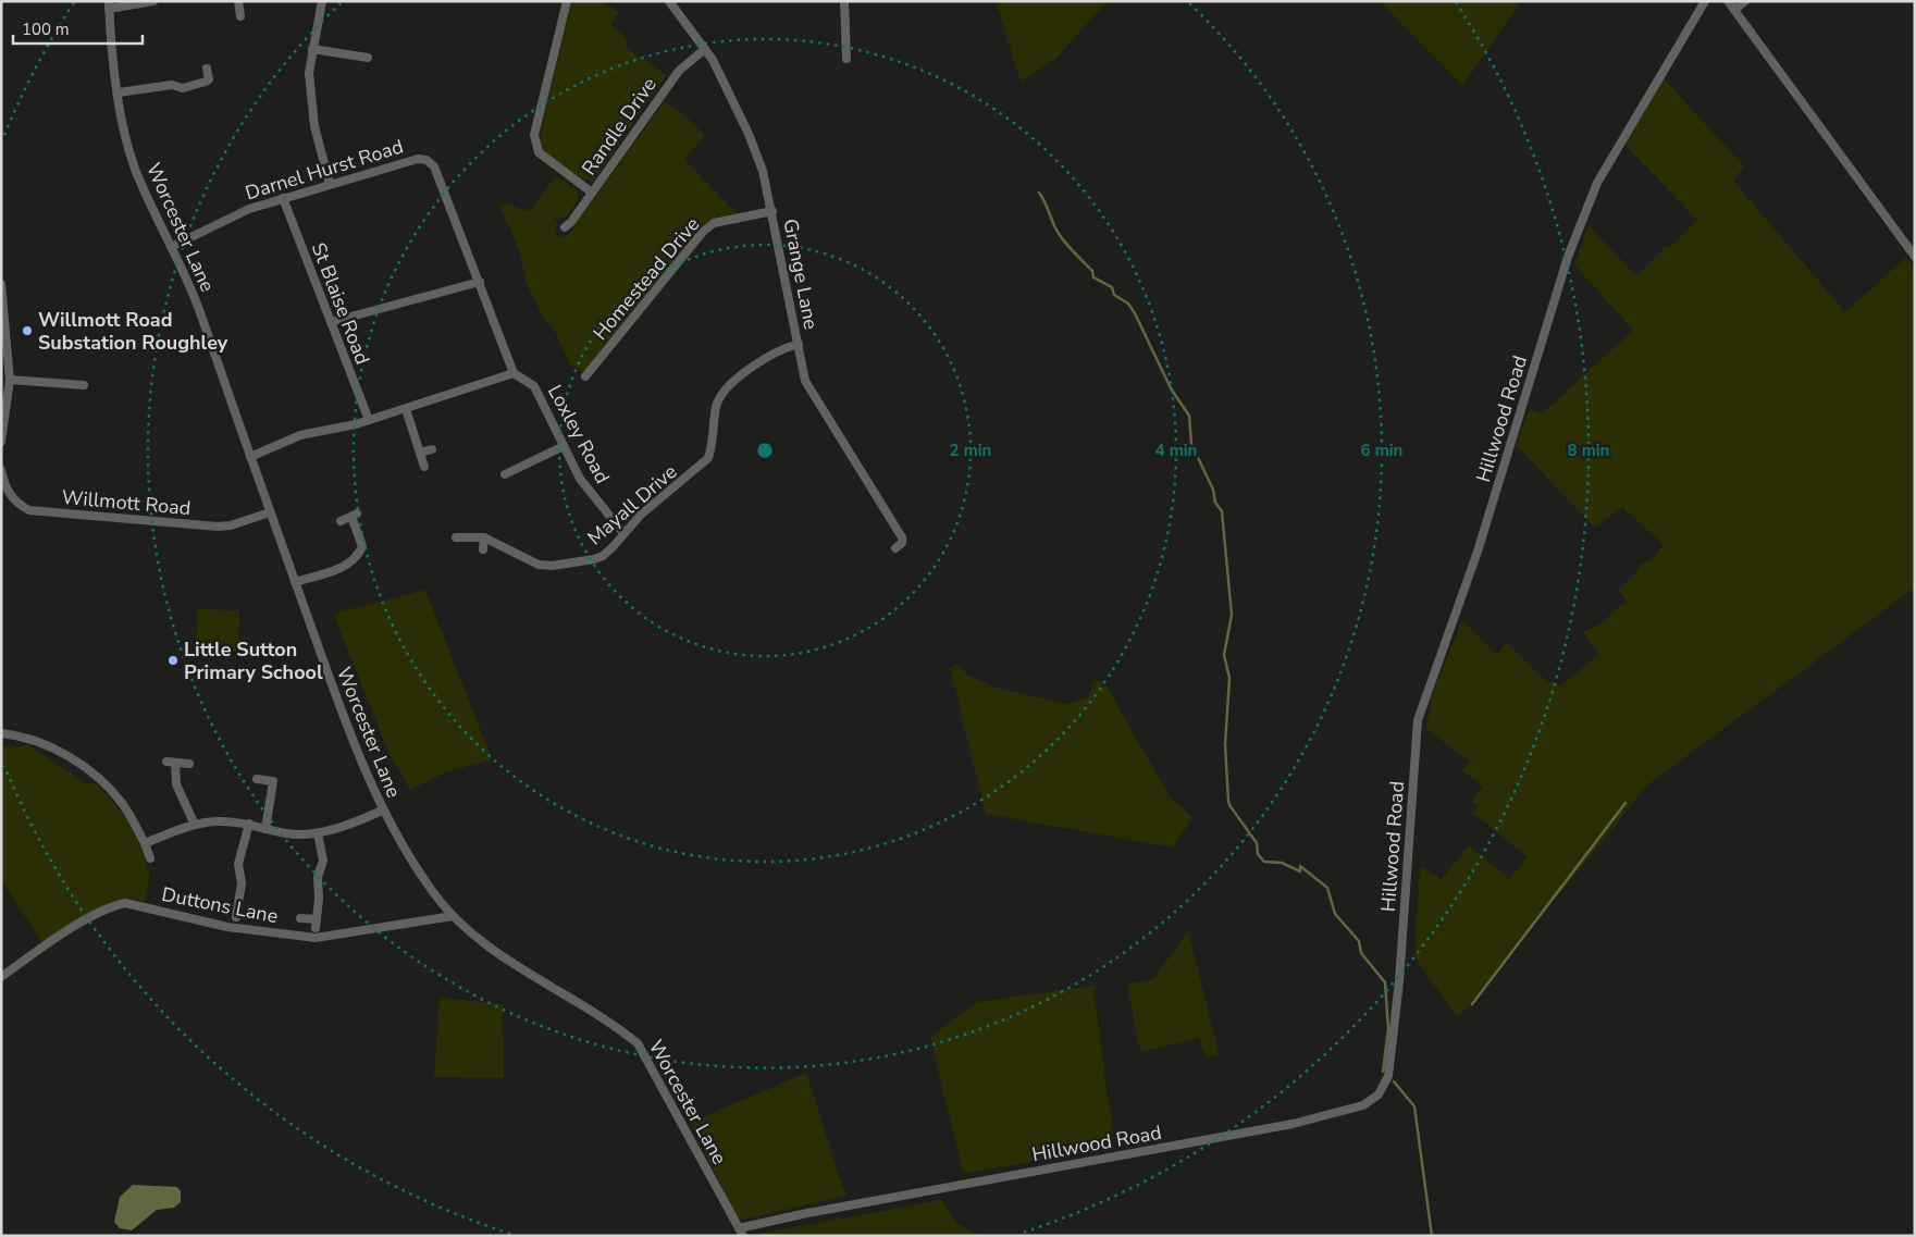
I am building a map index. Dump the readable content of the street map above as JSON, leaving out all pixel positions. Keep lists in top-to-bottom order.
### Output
{
  "streets": {
    "street": [
      "Randle Drive",
      "Darnel Hurst Road",
      "Worcester Lane",
      "Grange Lane",
      "Homestead Drive",
      "St Blaise Road",
      "Hillwood Road",
      "Loxley Road",
      "Willmott Road",
      "Mayall Drive",
      "Duttons Lane"
    ]
  },
  "crossings": [
    ["Randle Drive", "Grange Lane"],
    ["Darnel Hurst Road", "Worcester Lane"],
    ["Darnel Hurst Road", "St Blaise Road"],
    ["Darnel Hurst Road", "Loxley Road"],
    ["Worcester Lane", "Hillwood Road"],
    ["Worcester Lane", "Willmott Road"],
    ["Worcester Lane", "Duttons Lane"],
    ["Grange Lane", "Homestead Drive"],
    ["Grange Lane", "Mayall Drive"],
    ["Loxley Road", "Mayall Drive"]
  ],
  "places": ["Willmott Road Substation Roughley", "Little Sutton Primary School"],
  "scale_bar": "100 m",
  "rings": [
    "2 min",
    "4 min",
    "6 min",
    "8 min"
  ]
}
